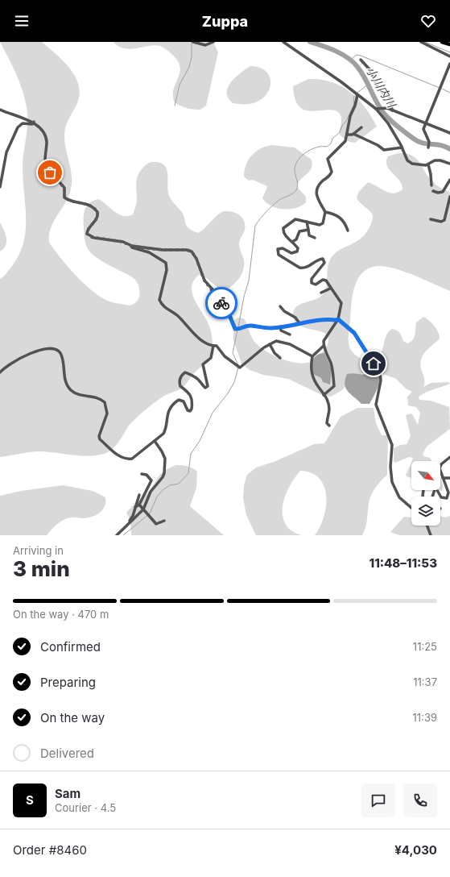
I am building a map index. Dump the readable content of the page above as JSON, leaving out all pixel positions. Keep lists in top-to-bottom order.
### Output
{
  "water": ["小川内川"],
  "north": "bottom right",
  "page": {
    "header": "Zuppa",
    "heading": ["3 min", "Arriving in", "11:48–11:53"],
    "panel": [
      "Sam",
      "Courier · 4.5",
      "Order #8460",
      "¥4,030"
    ],
    "bar": "On the way · 470 m",
    "list": [
      ["Confirmed", "11:25"],
      ["Preparing", "11:37"],
      ["On the way", "11:39"],
      "Delivered"
    ],
    "round": "S"
  }
}
